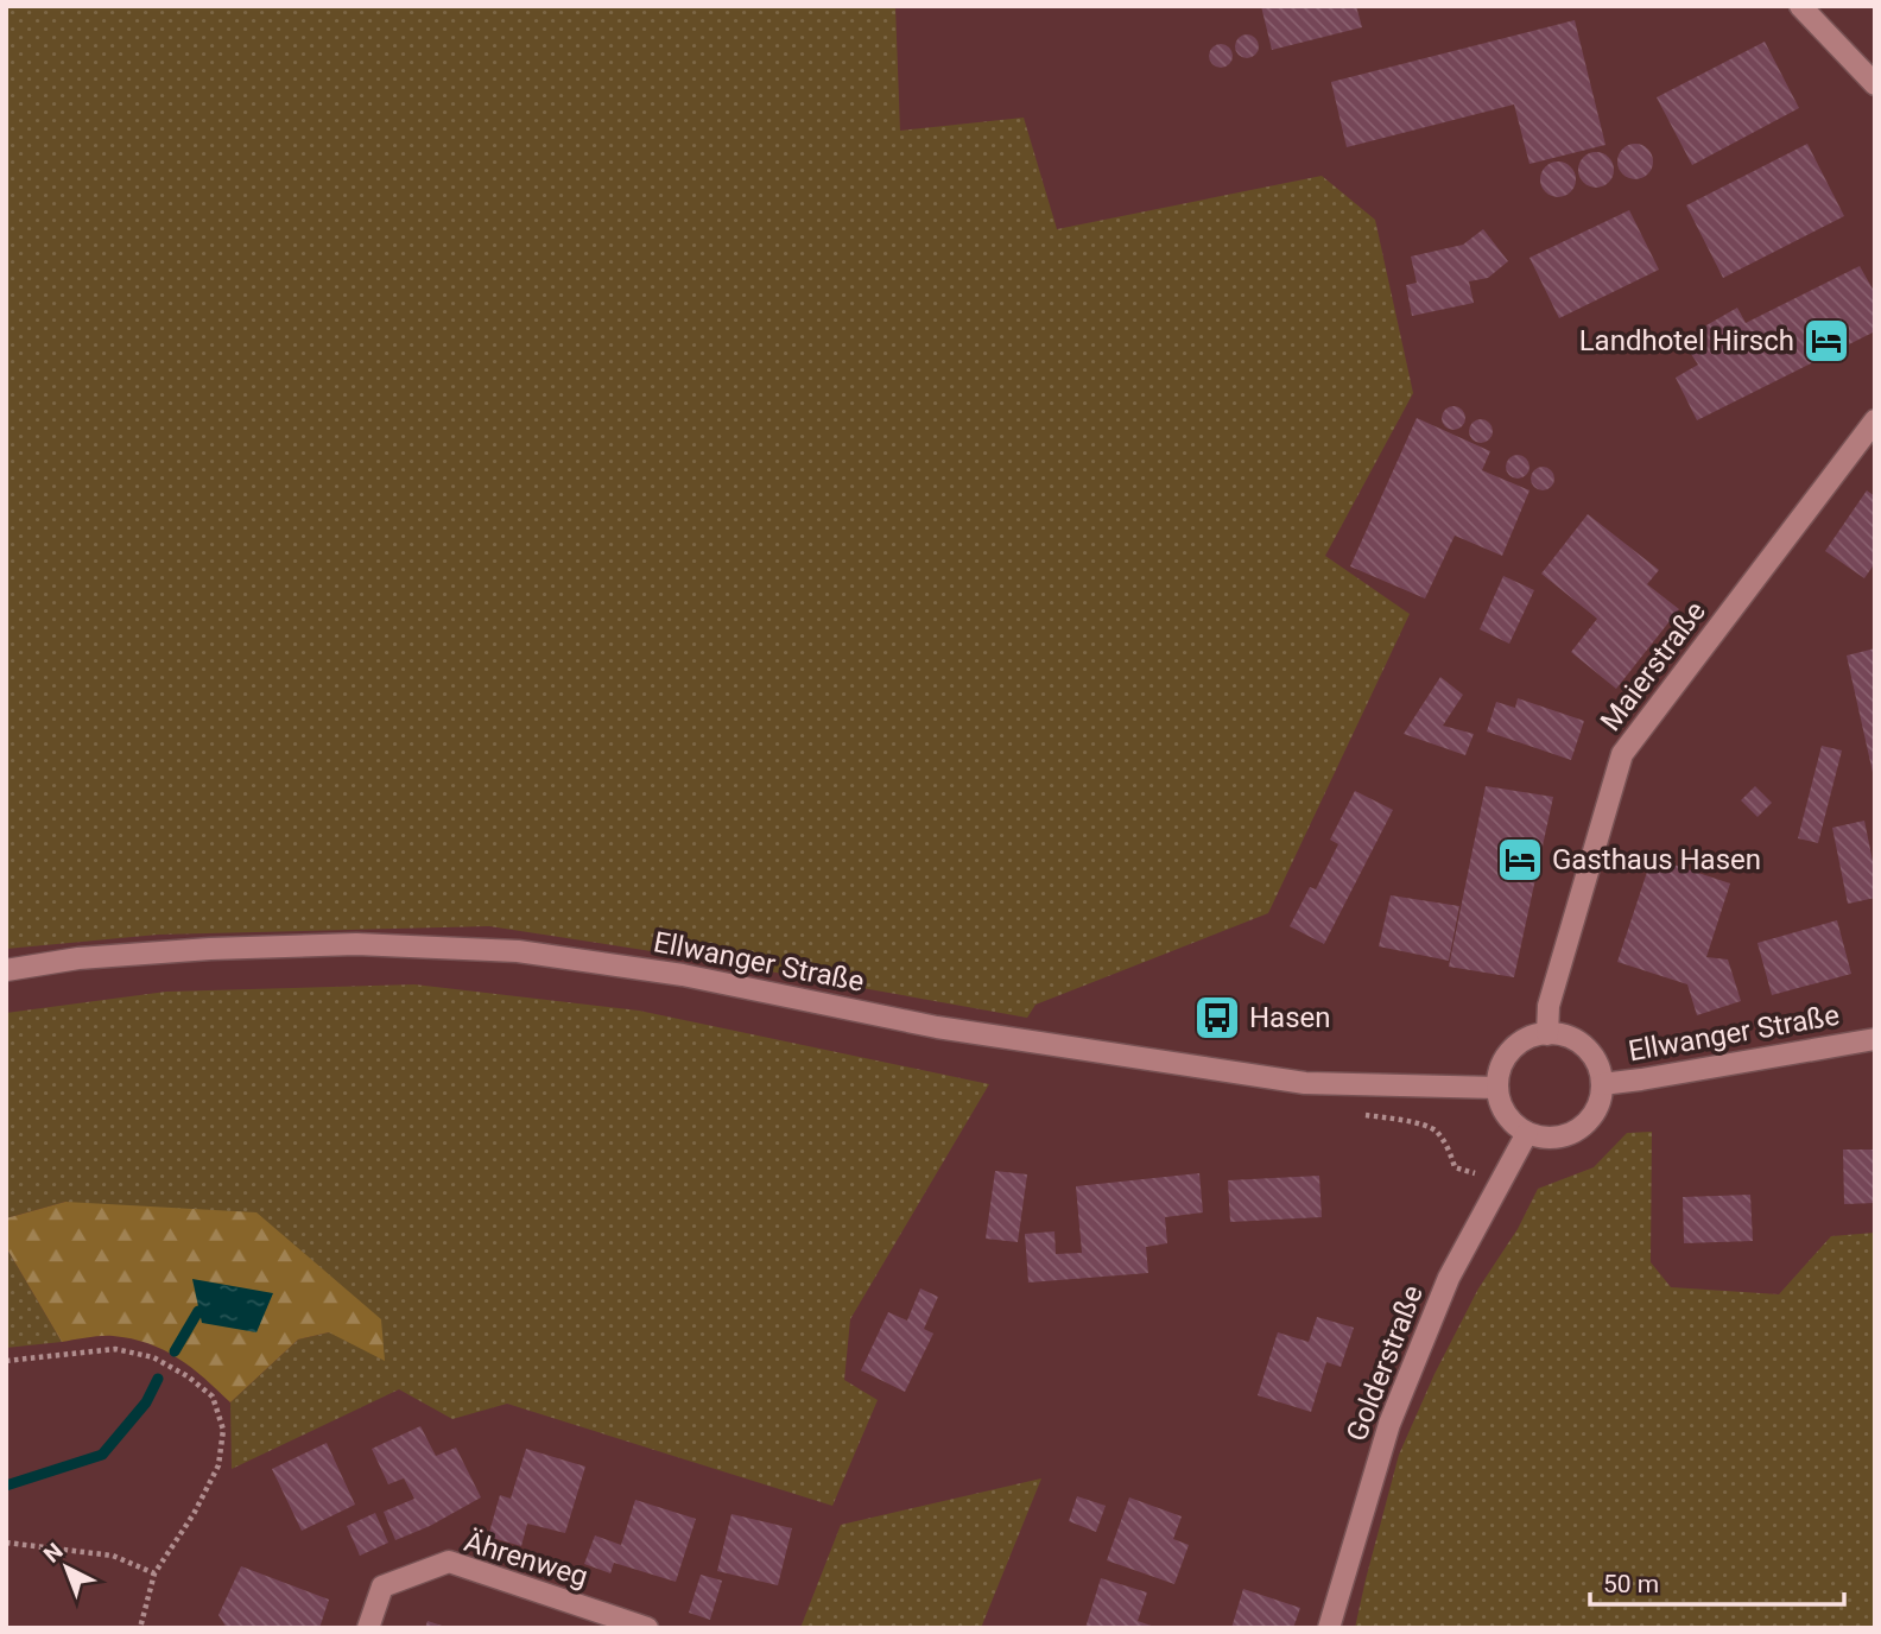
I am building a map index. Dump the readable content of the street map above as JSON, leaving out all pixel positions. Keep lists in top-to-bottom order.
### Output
{
  "streets": {
    "street": [
      "Maierstraße",
      "Ellwanger Straße",
      "Golderstraße",
      "Ährenweg"
    ]
  },
  "crossings": [
    ["Maierstraße", "Ellwanger Straße"],
    ["Maierstraße", "Golderstraße"],
    ["Ellwanger Straße", "Golderstraße"]
  ],
  "places": {
    "hotel": ["Landhotel Hirsch", "Gasthaus Hasen"],
    "bus stop": ["Hasen"]
  },
  "scale_bar": "50 m",
  "north": "top left"
}
